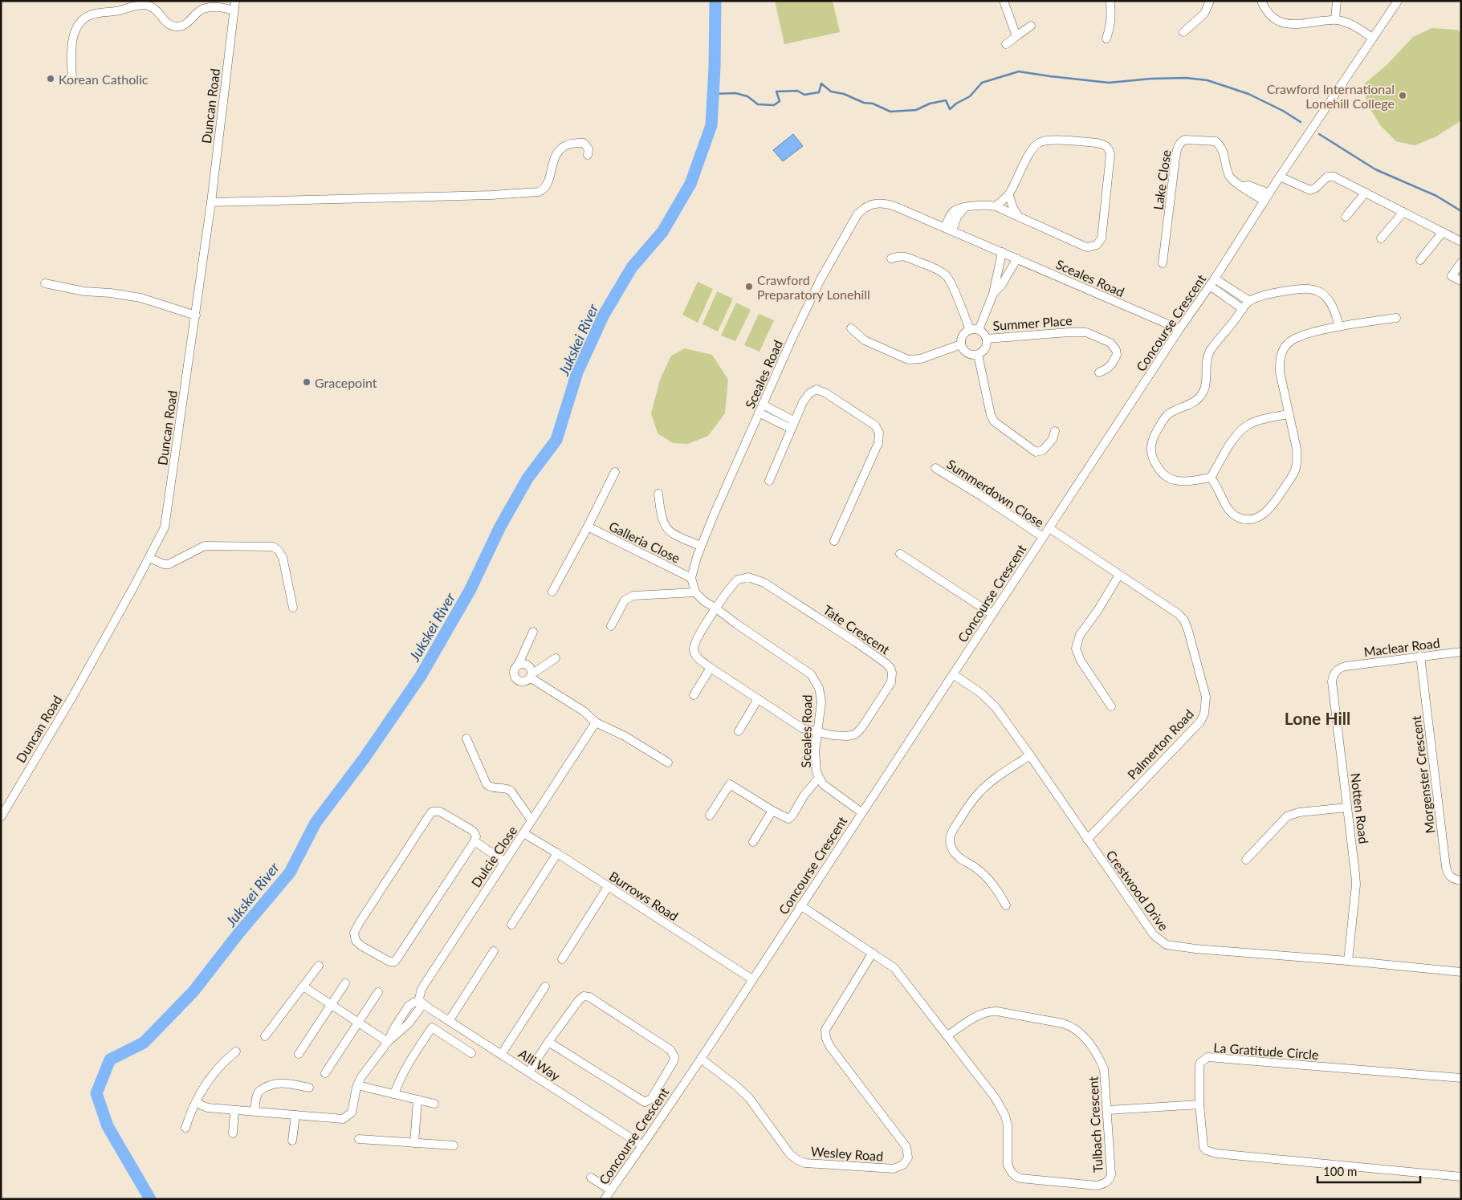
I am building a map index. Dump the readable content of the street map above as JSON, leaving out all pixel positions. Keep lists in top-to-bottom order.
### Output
{
  "streets": {
    "street": [
      "Duncan Road",
      "Lake Close",
      "Sceales Road",
      "Summer Place",
      "Concourse Crescent",
      "Summerdown Close",
      "Galleria Close",
      "Tate Crescent",
      "Maclear Road",
      "Palmerton Road",
      "Morgenster Crescent",
      "Notten Road",
      "Dulcie Close",
      "Crestwood Drive",
      "Burrows Road",
      "La Gratitude Circle",
      "Alli Way",
      "Tulbach Crescent",
      "Wesley Road"
    ]
  },
  "crossings": [
    ["Lake Close", "Concourse Crescent"],
    ["Sceales Road", "Concourse Crescent"],
    ["Sceales Road", "Galleria Close"],
    ["Sceales Road", "Tate Crescent"],
    ["Concourse Crescent", "Summerdown Close"],
    ["Concourse Crescent", "Palmerton Road"],
    ["Concourse Crescent", "Crestwood Drive"],
    ["Concourse Crescent", "Burrows Road"],
    ["Concourse Crescent", "Alli Way"],
    ["Concourse Crescent", "Tulbach Crescent"],
    ["Concourse Crescent", "Wesley Road"],
    ["Maclear Road", "Morgenster Crescent"],
    ["Maclear Road", "Notten Road"],
    ["Palmerton Road", "Crestwood Drive"],
    ["Notten Road", "Crestwood Drive"],
    ["Dulcie Close", "Burrows Road"],
    ["Dulcie Close", "Alli Way"],
    ["Tulbach Crescent", "Wesley Road"]
  ],
  "districts": ["Lone Hill"],
  "water": ["Jukskei River"],
  "places": [
    "Korean Catholic",
    "Crawford International Lonehill College",
    "Crawford Preparatory Lonehill",
    "Gracepoint"
  ],
  "scale_bar": "100 m"
}
